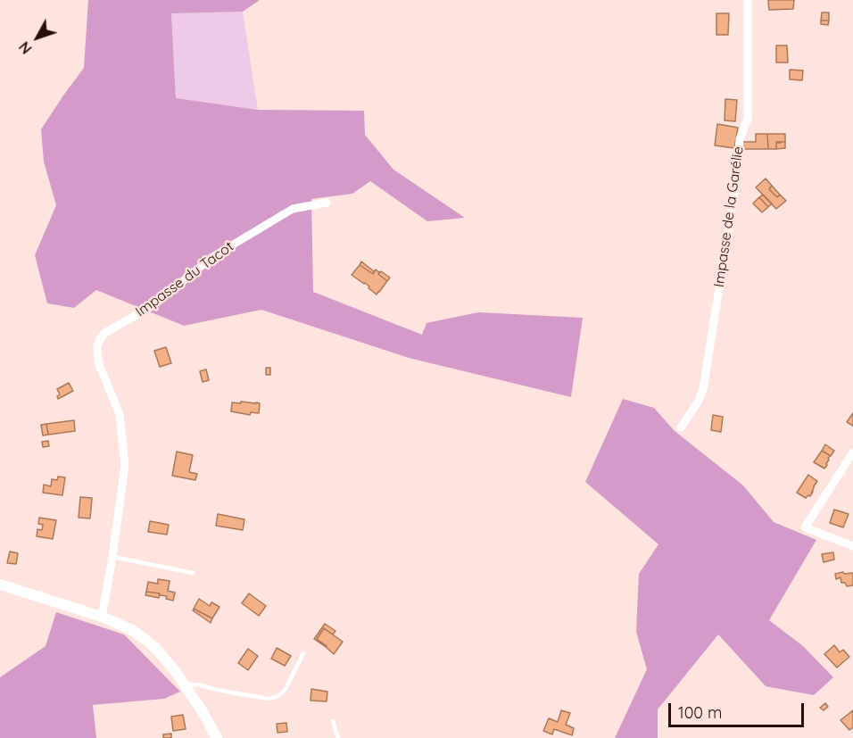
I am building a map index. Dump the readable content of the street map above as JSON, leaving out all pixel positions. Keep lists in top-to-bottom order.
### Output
{
  "streets": {
    "street": ["Impasse de la Garélie", "Impasse du Tacot"]
  },
  "scale_bar": "100 m",
  "north": "bottom left"
}
